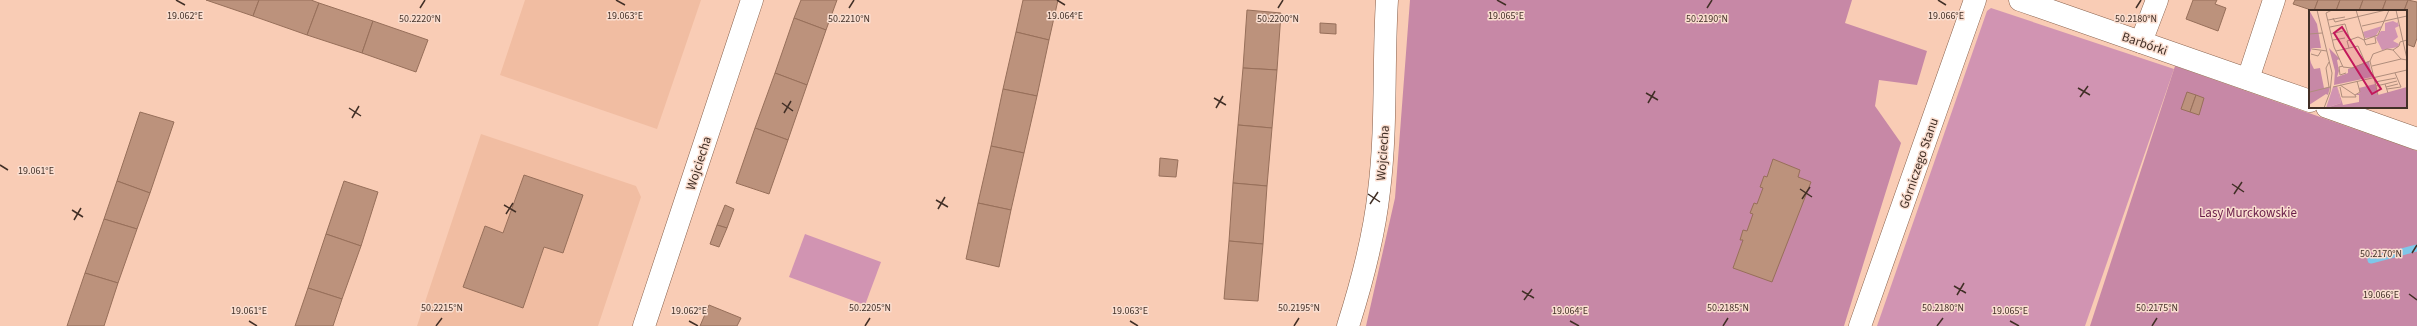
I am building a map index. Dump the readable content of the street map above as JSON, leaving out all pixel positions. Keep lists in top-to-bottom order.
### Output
{
  "streets": {
    "street": ["Barbórki", "Wojciecha", "Górniczego Stanu"]
  },
  "parks": ["Lasy Murckowskie"],
  "coordinates": [
    "19.062°E",
    "19.063°E",
    "19.064°E",
    "19.065°E",
    "19.066°E",
    "50.2220°N",
    "50.2210°N",
    "50.2200°N",
    "50.2190°N",
    "50.2180°N",
    "19.061°E",
    "50.2170°N",
    "50.2215°N",
    "50.2205°N",
    "50.2195°N",
    "50.2185°N",
    "50.2175°N"
  ]
}
